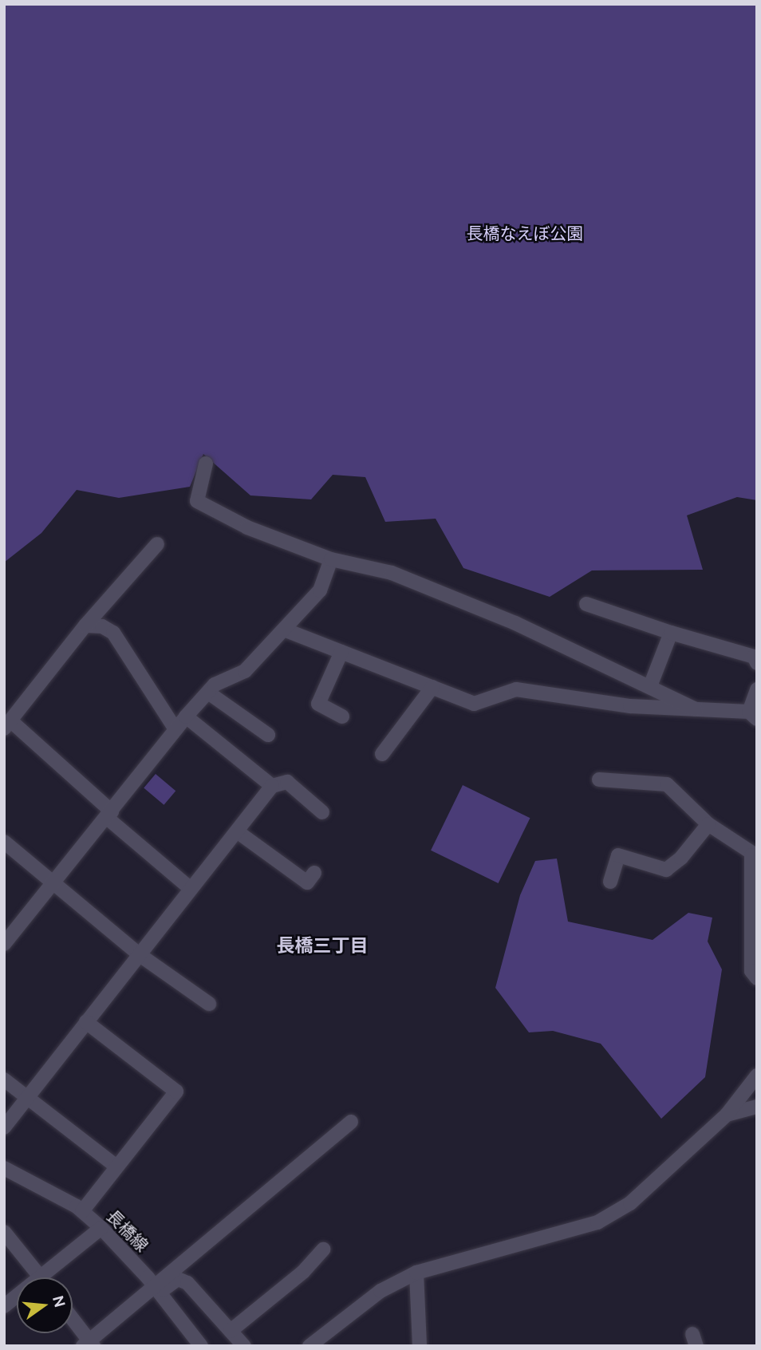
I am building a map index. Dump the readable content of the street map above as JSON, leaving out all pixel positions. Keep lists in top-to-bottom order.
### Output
{
  "streets": {
    "street": ["長橋線"]
  },
  "districts": ["長橋三丁目"],
  "parks": ["長橋なえぼ公園"],
  "north": "right"
}
